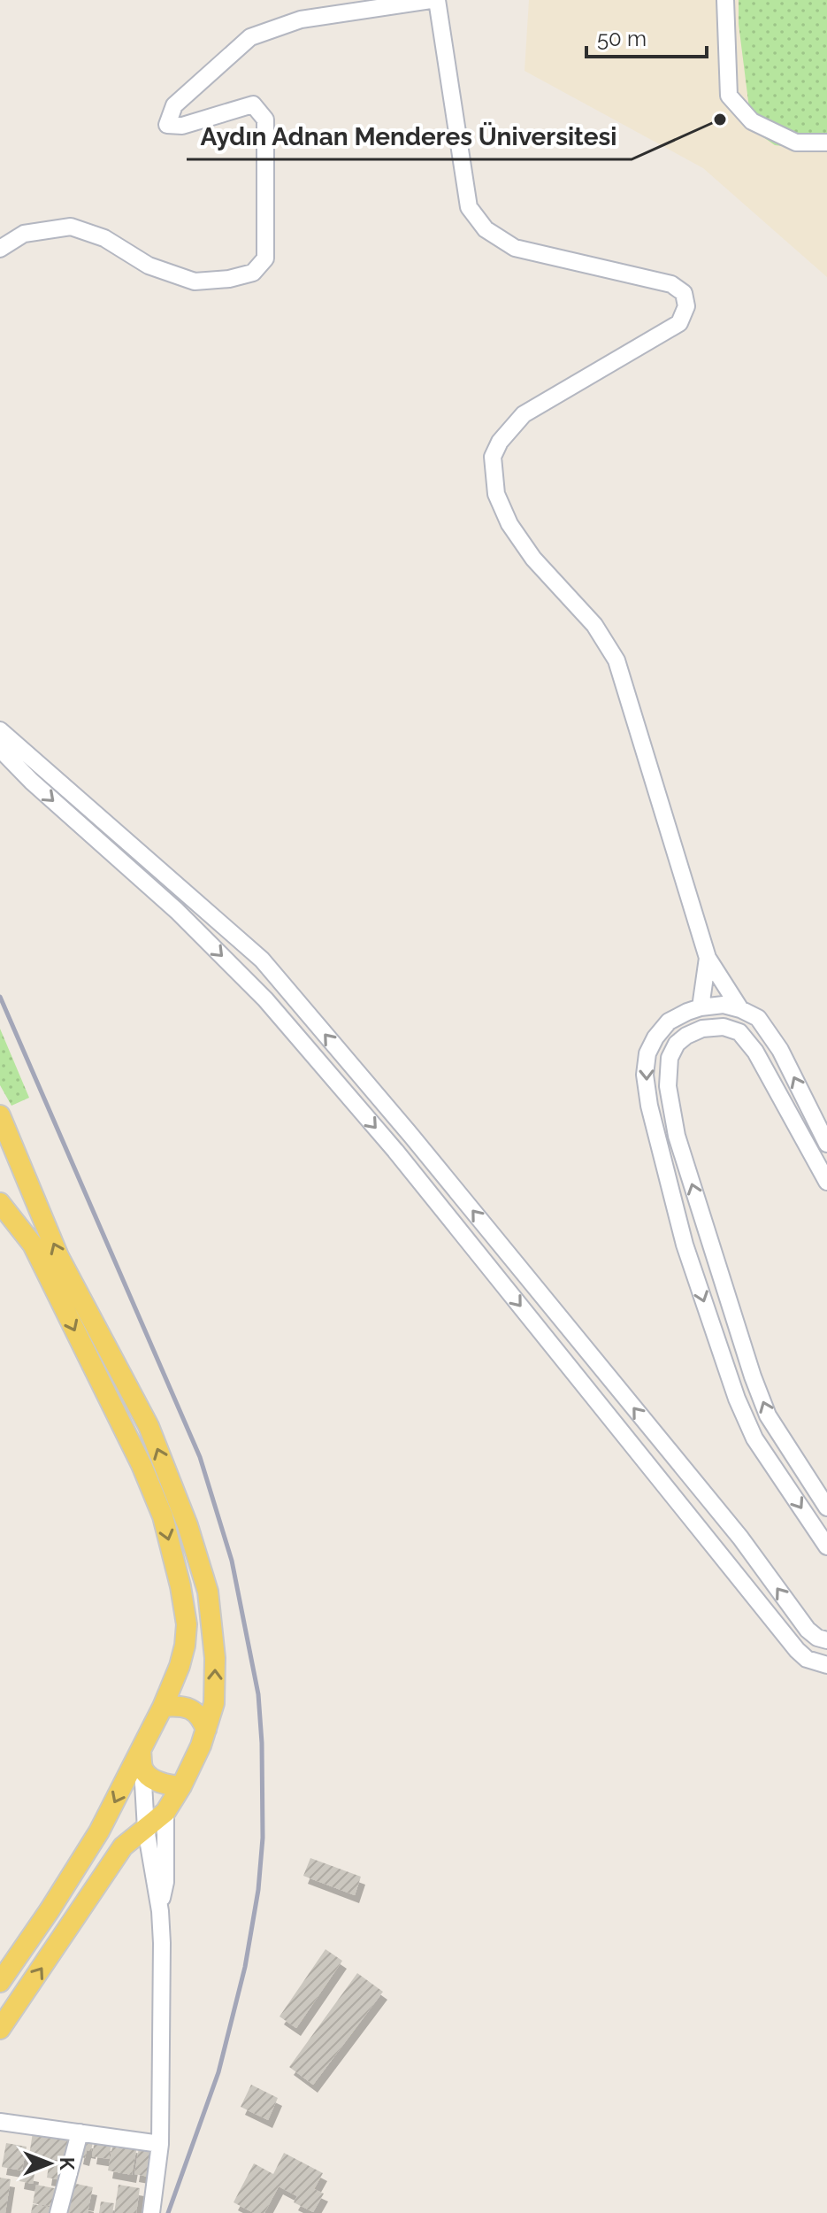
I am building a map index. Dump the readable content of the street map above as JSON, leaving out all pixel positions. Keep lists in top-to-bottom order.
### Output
{
  "places": ["Aydın Adnan Menderes Üniversitesi"],
  "scale_bar": "50 m",
  "north": "right"
}
